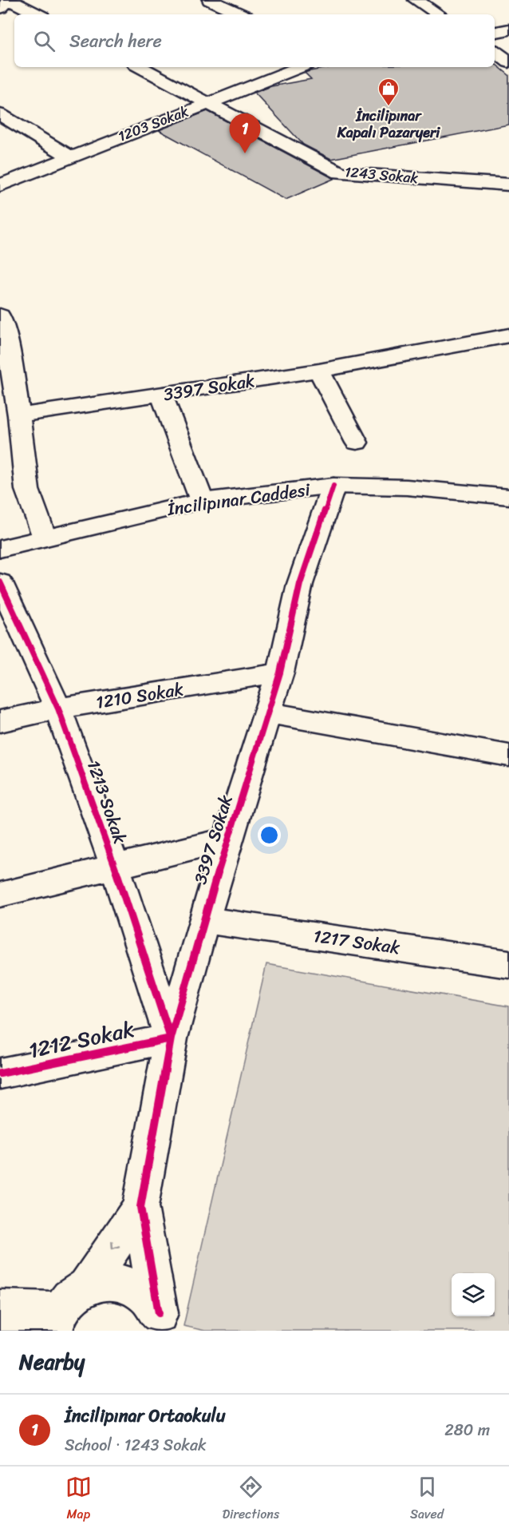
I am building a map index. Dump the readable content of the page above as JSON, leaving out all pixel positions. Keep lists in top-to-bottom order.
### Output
{
  "streets": {
    "street": [
      "1203 Sokak",
      "1243 Sokak",
      "3397 Sokak",
      "İncilipınar Caddesi",
      "1210 Sokak",
      "1213 Sokak",
      "1217 Sokak",
      "1212 Sokak"
    ]
  },
  "crossings": [
    ["1203 Sokak", "1243 Sokak"],
    ["3397 Sokak", "İncilipınar Caddesi"],
    ["3397 Sokak", "1210 Sokak"],
    ["3397 Sokak", "1213 Sokak"],
    ["3397 Sokak", "1217 Sokak"],
    ["3397 Sokak", "1212 Sokak"],
    ["1210 Sokak", "1213 Sokak"],
    ["1213 Sokak", "1212 Sokak"]
  ],
  "places": {
    "shop": ["İncilipınar Kapalı Pazaryeri"]
  },
  "page": {
    "search": "Search here",
    "pins": "1",
    "heading": "Nearby",
    "list": [
      {
        "mark": "1",
        "name": "İncilipınar Ortaokulu",
        "note": "School · 1243 Sokak",
        "value": "280 m"
      }
    ],
    "nav": ["Map", "Directions", "Saved"]
  }
}
